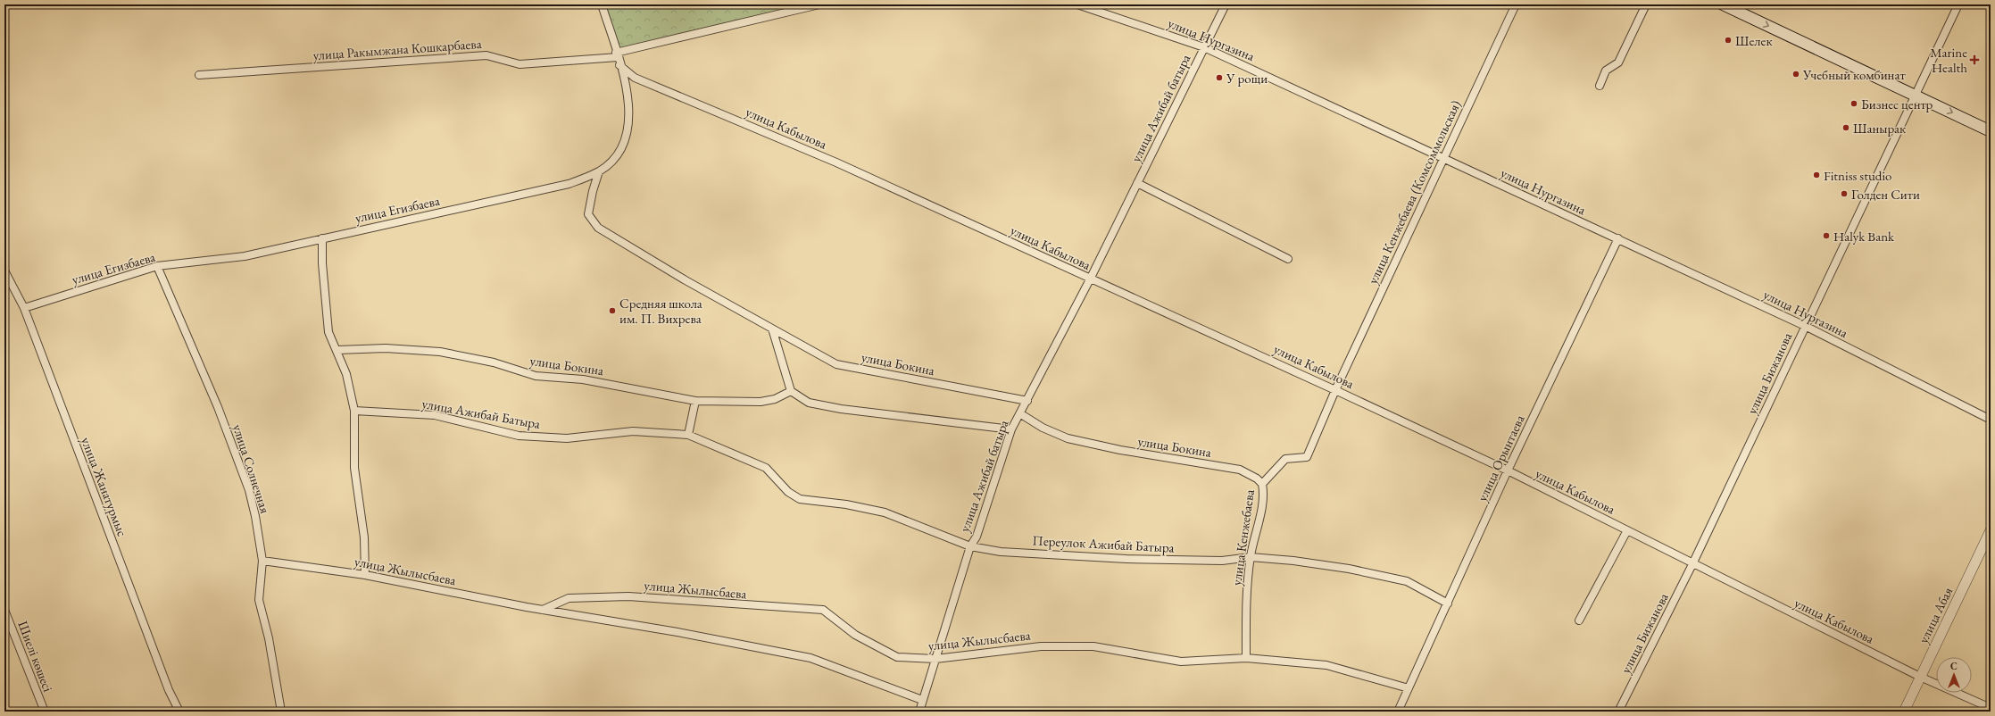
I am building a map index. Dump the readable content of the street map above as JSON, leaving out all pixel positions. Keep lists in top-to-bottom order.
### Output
{
  "streets": {
    "street": [
      "улица Нургазина",
      "улица Ракымжана Кошкарбаева",
      "улица Ажибай батыра",
      "улица Кабылова",
      "улица Кенжебаева (Комсоммольская)",
      "улица Егизбаева",
      "улица Бокина",
      "улица Бижанова",
      "улица Ажибай Батыра",
      "улица Орынтаева",
      "улица Солнечная",
      "улица Жанатурмыс",
      "улица Кенжебаева",
      "Переулок Ажибай Батыра",
      "улица Жылысбаева",
      "улица Абая",
      "Шиелі көшесі"
    ]
  },
  "crossings": [
    ["улица Нургазина", "улица Ажибай батыра"],
    ["улица Нургазина", "улица Кенжебаева (Комсоммольская)"],
    ["улица Нургазина", "улица Бижанова"],
    ["улица Нургазина", "улица Орынтаева"],
    ["улица Ракымжана Кошкарбаева", "улица Егизбаева"],
    ["улица Ажибай батыра", "улица Кабылова"],
    ["улица Ажибай батыра", "улица Бокина"],
    ["улица Ажибай батыра", "Переулок Ажибай Батыра"],
    ["улица Ажибай батыра", "улица Жылысбаева"],
    ["улица Кабылова", "улица Кенжебаева (Комсоммольская)"],
    ["улица Кабылова", "улица Егизбаева"],
    ["улица Кабылова", "улица Бижанова"],
    ["улица Кабылова", "улица Орынтаева"],
    ["улица Кабылова", "улица Кенжебаева"],
    ["улица Кабылова", "улица Абая"],
    ["улица Кенжебаева (Комсоммольская)", "улица Кенжебаева"],
    ["улица Егизбаева", "улица Бокина"],
    ["улица Егизбаева", "улица Солнечная"],
    ["улица Егизбаева", "улица Жанатурмыс"],
    ["улица Бокина", "улица Кенжебаева"],
    ["улица Ажибай Батыра", "Переулок Ажибай Батыра"],
    ["улица Орынтаева", "Переулок Ажибай Батыра"],
    ["улица Орынтаева", "улица Жылысбаева"],
    ["улица Солнечная", "улица Жылысбаева"],
    ["улица Кенжебаева", "Переулок Ажибай Батыра"],
    ["улица Кенжебаева", "улица Жылысбаева"]
  ],
  "places": {
    "other": [
      "Шелек",
      "Учебный комбинат",
      "У рощи",
      "Бизнес центр",
      "Шанырак",
      "Fitniss studio",
      "Голден Сити",
      "Halyk Bank",
      "Средняя школа им. П. Вихрева"
    ],
    "health": ["Marine Health"]
  },
  "north": "top"
}
